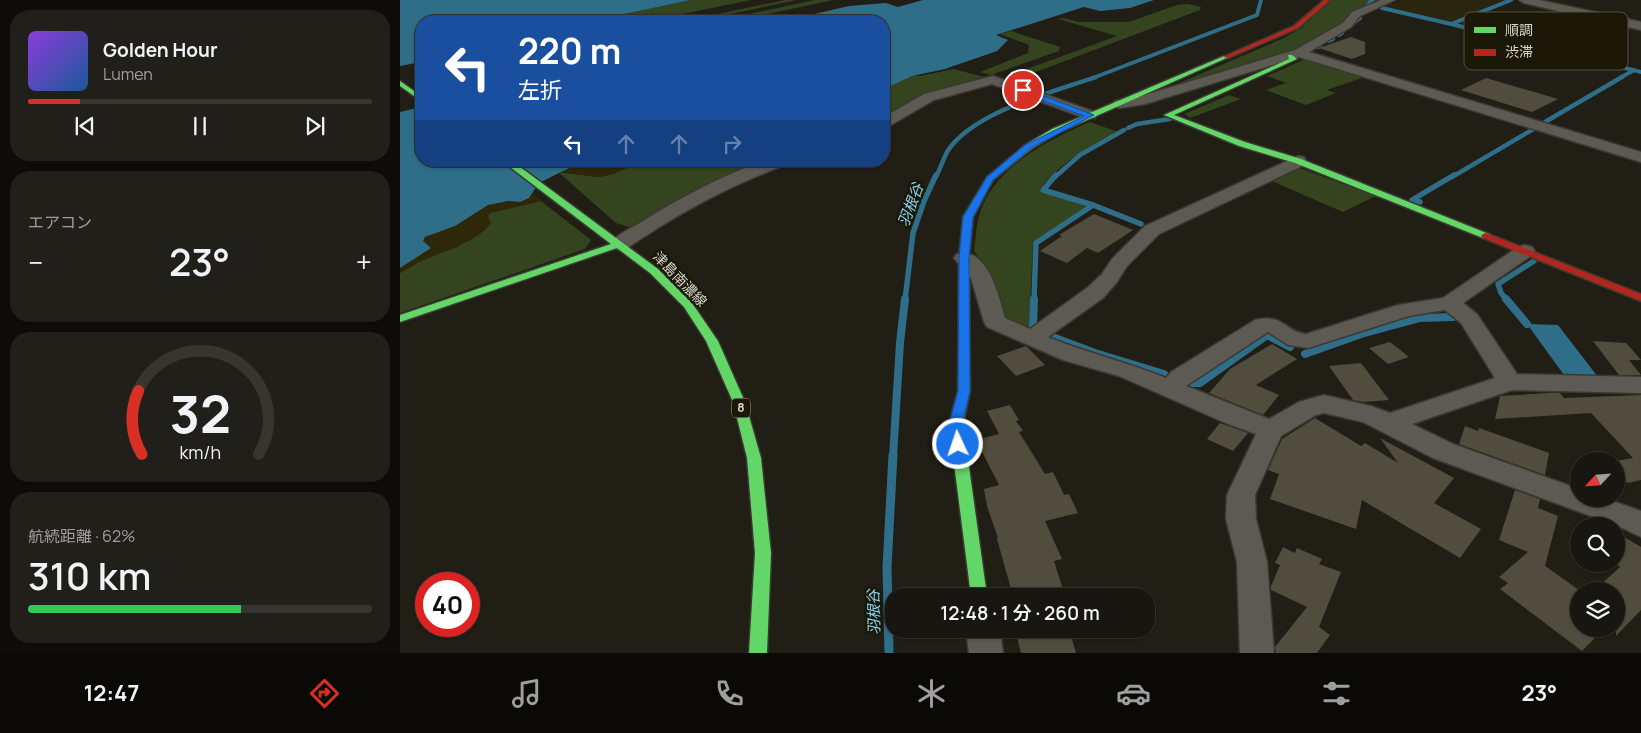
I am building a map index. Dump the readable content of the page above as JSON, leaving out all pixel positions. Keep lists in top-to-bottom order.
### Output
{
  "streets": {
    "street": ["津島南濃線", "8"]
  },
  "water": ["羽根谷"],
  "legend": ["順調", "渋滞"],
  "north": "bottom left",
  "page": {
    "turn": ["220 m", "左折"],
    "song": ["Golden Hour", "Lumen"],
    "tile": [
      "エアコン",
      ["航続距離 · 62%", "310 km"]
    ],
    "heat": ["−", "23°", "+"],
    "limit": "40",
    "trip": "12:48 · 1 分 · 260 m",
    "tabs": ["12:47", "23°"],
    "gauge": ["32", "km/h"]
  }
}
